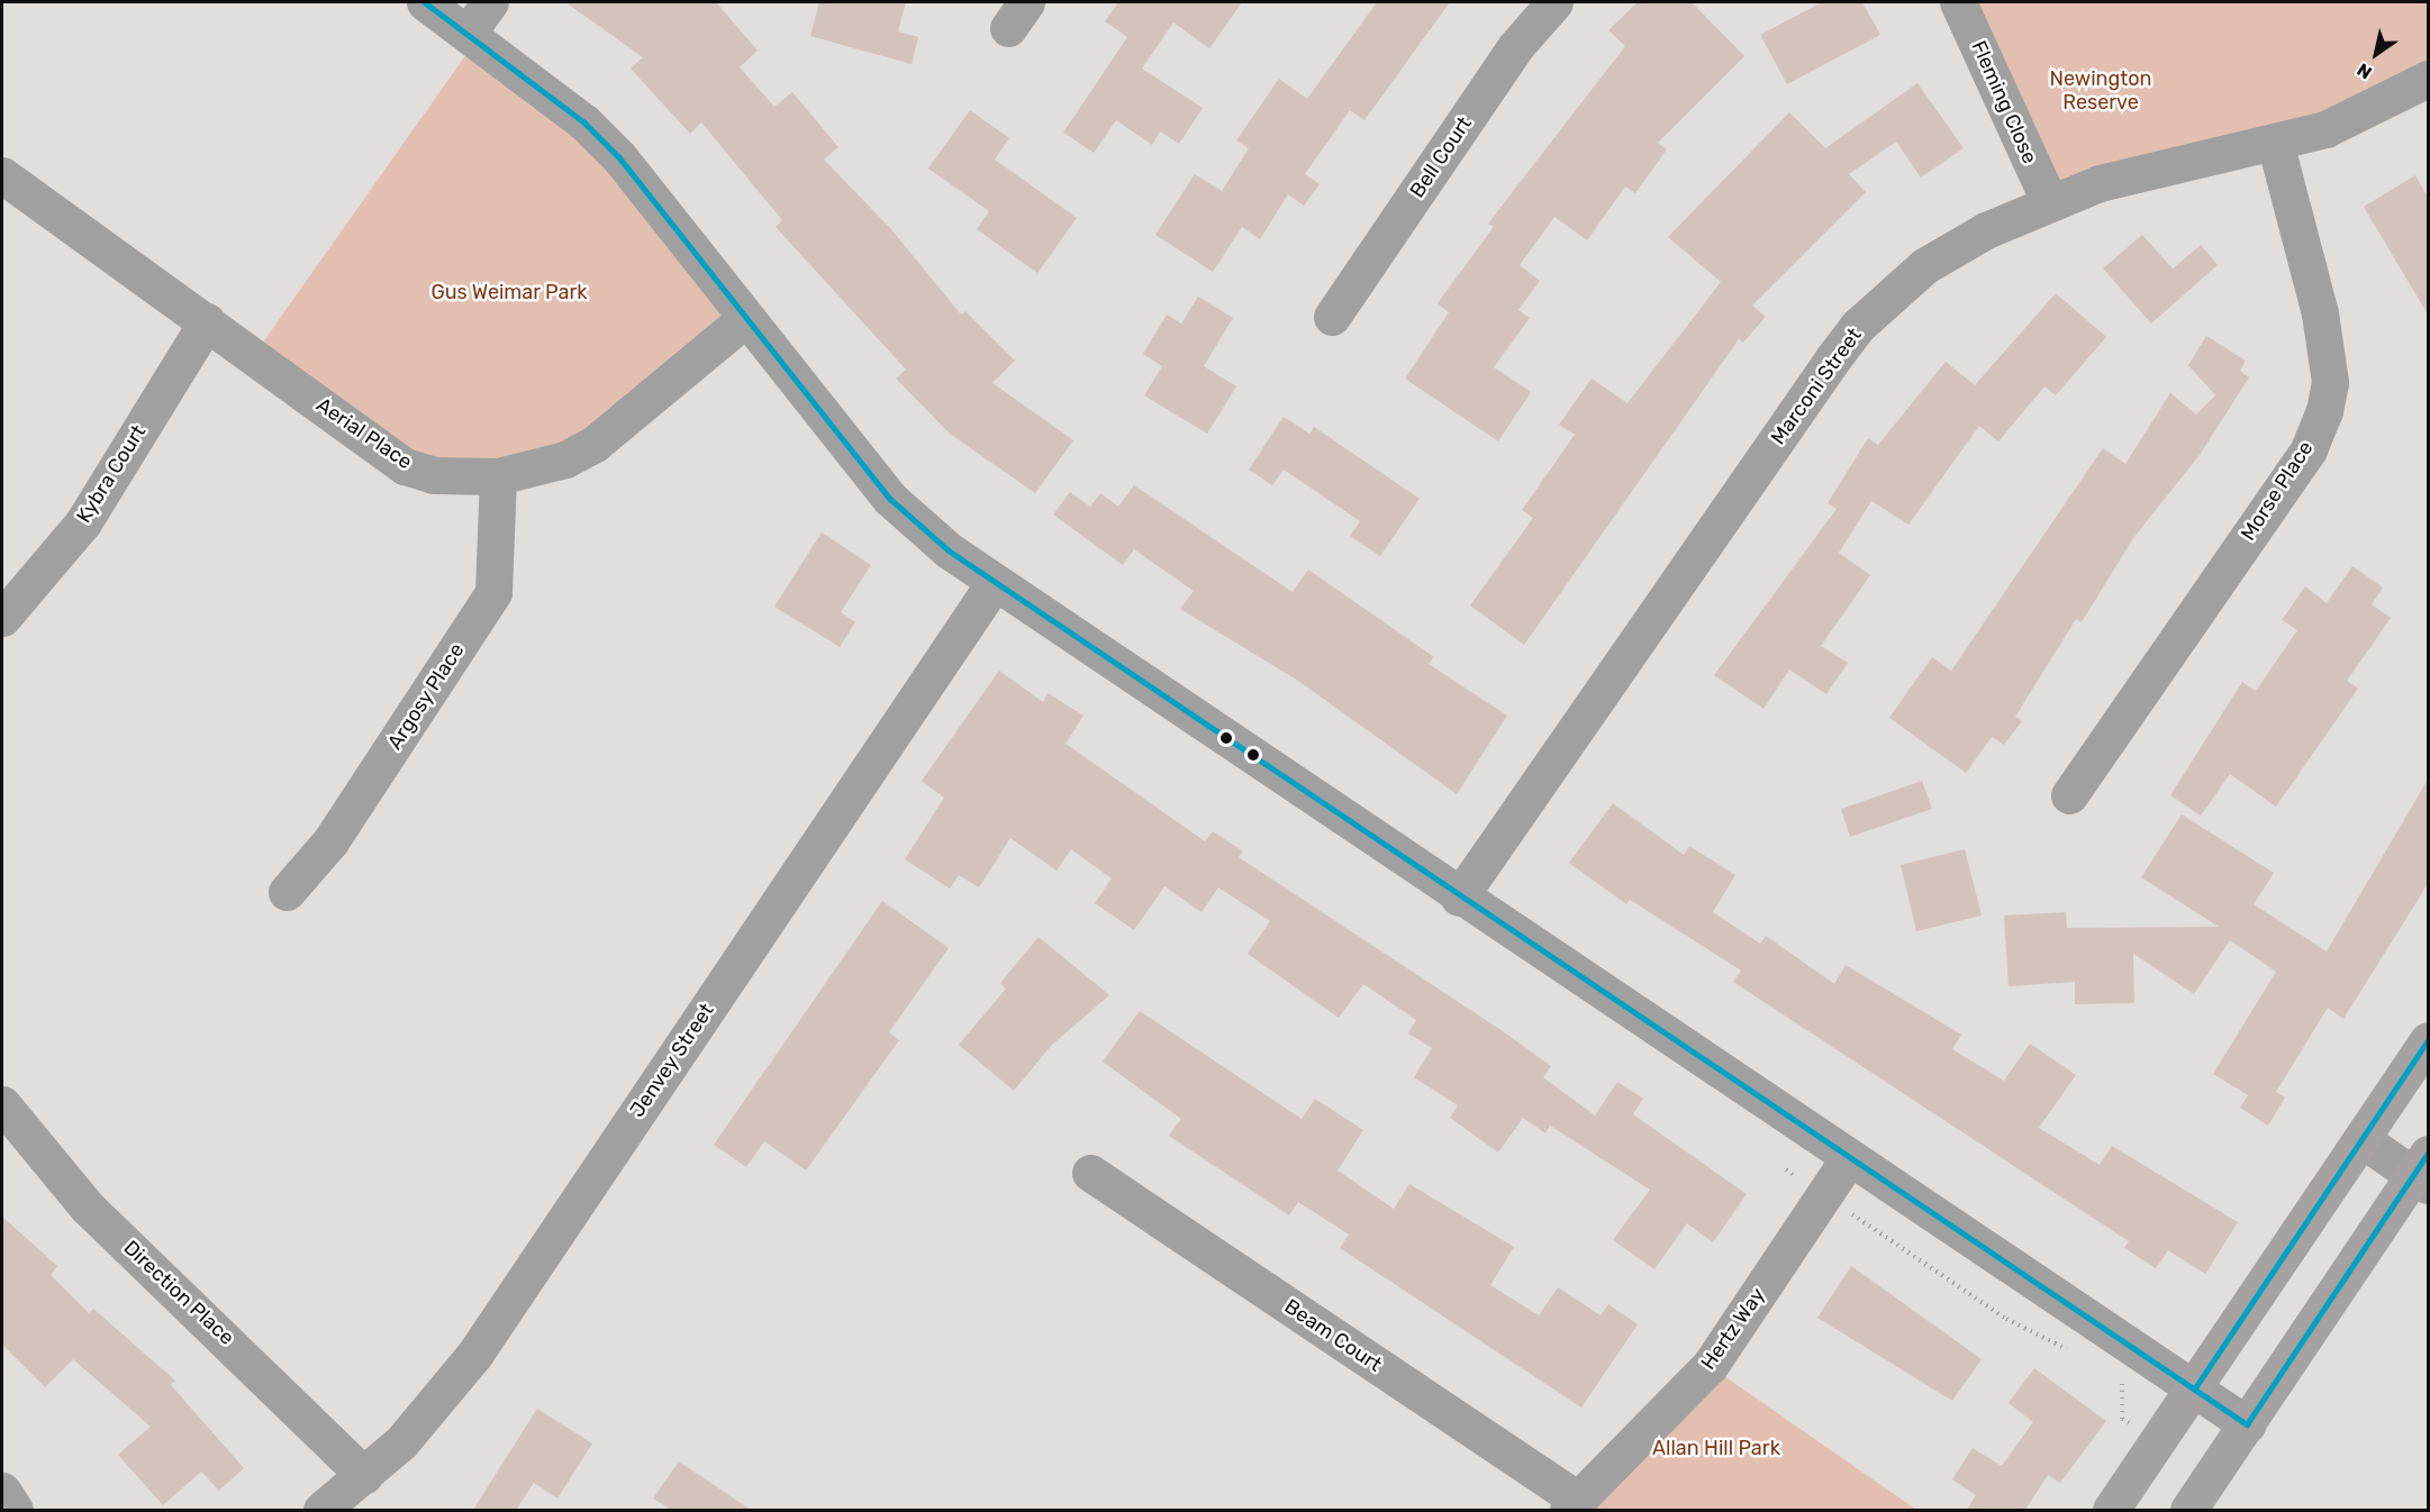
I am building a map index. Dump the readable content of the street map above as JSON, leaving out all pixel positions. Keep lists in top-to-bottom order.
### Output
{
  "streets": {
    "street": [
      "Fleming Close",
      "Bell Court",
      "Marconi Street",
      "Aerial Place",
      "Kybra Court",
      "Morse Place",
      "Argosy Place",
      "Jenvey Street",
      "Direction Place",
      "Hertz Way",
      "Beam Court"
    ]
  },
  "crossings": [
    ["Fleming Close", "Marconi Street"],
    ["Marconi Street", "Morse Place"],
    ["Aerial Place", "Kybra Court"],
    ["Aerial Place", "Argosy Place"],
    ["Jenvey Street", "Direction Place"],
    ["Hertz Way", "Beam Court"]
  ],
  "parks": ["Newington Reserve", "Gus Weimar Park", "Allan Hill Park"],
  "north": "bottom left"
}
